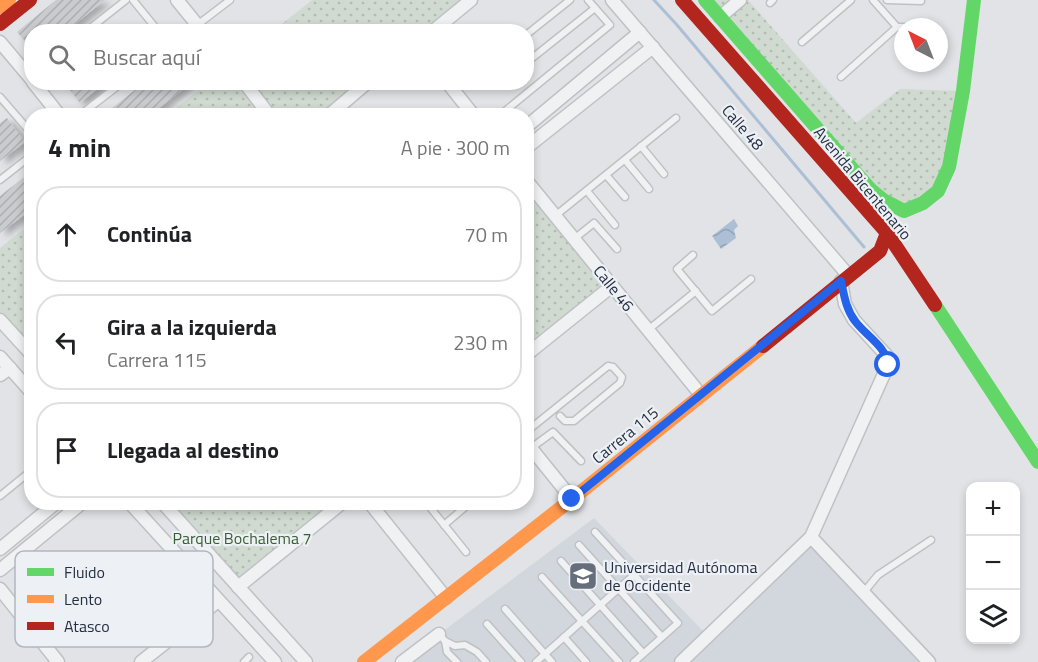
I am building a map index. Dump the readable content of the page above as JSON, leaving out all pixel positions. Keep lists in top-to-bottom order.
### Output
{
  "streets": {
    "street": [
      "Calle 48",
      "Avenida Bicentenario",
      "Calle 46",
      "Carrera 115"
    ]
  },
  "crossings": [
    ["Calle 48", "Carrera 115"],
    ["Avenida Bicentenario", "Carrera 115"],
    ["Calle 46", "Carrera 115"]
  ],
  "parks": ["Parque Bochalema 7"],
  "places": {
    "school or university": ["Universidad Autónoma de Occidente"]
  },
  "legend": ["Fluido", "Lento", "Atasco"],
  "north": "top left",
  "page": {
    "search": "Buscar aquí",
    "heading": ["4 min", "A pie · 300 m"],
    "list": [
      ["Continúa", "70 m"],
      ["Gira a la izquierda", "Carrera 115", "230 m"],
      "Llegada al destino"
    ],
    "map_buttons": ["+", "−"]
  }
}
